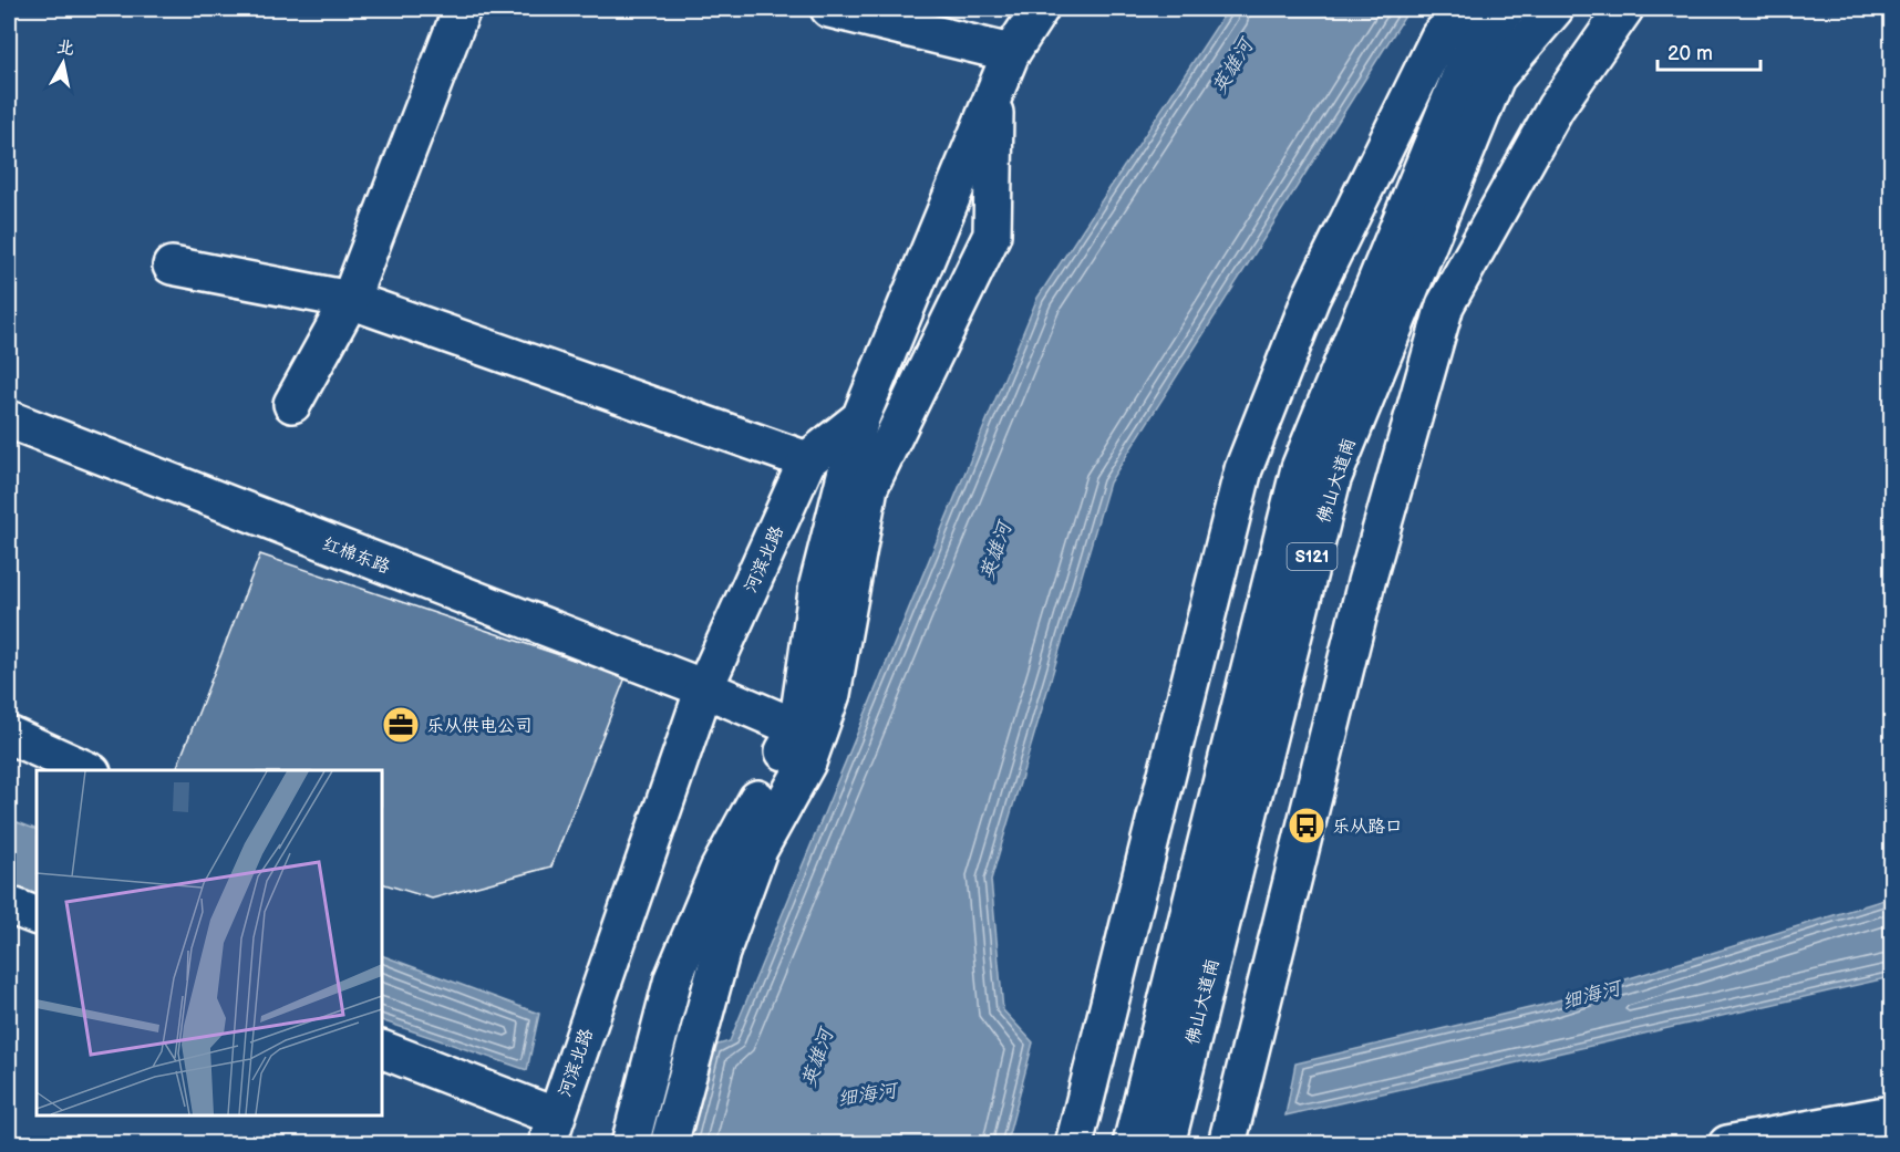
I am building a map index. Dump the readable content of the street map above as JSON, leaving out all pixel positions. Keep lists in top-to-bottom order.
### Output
{
  "streets": {
    "main road": [
      "佛山大道南",
      "红棉东路",
      "S121",
      "河滨北路"
    ]
  },
  "crossings": [
    ["红棉东路", "河滨北路"]
  ],
  "water": ["英雄河", "细海河"],
  "places": {
    "office": ["乐从供电公司"],
    "bus stop": ["乐从路口"]
  },
  "scale_bar": "20 m",
  "north": "top"
}
